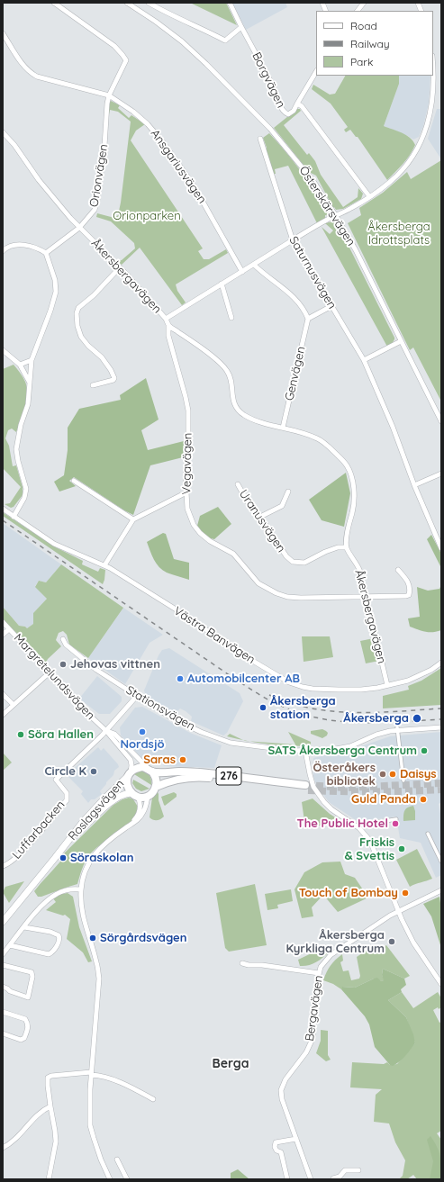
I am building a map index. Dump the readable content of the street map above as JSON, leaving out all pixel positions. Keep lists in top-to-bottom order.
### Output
{
  "streets": {
    "main road": ["276", "Roslagsvägen"],
    "street": [
      "Borgvägen",
      "Ansgariusvägen",
      "Orionvägen",
      "Österskärsvägen",
      "Saturnusvägen",
      "Åkersbergavägen",
      "Genvägen",
      "Vegavägen",
      "Uranusvägen",
      "Västra Banvägen",
      "Margretelundsvägen",
      "Stationsvägen",
      "Luffarbacken",
      "Bergavägen"
    ]
  },
  "crossings": [
    ["Ansgariusvägen", "Orionvägen"],
    ["Orionvägen", "Åkersbergavägen"],
    ["Åkersbergavägen", "Genvägen"],
    ["Åkersbergavägen", "Vegavägen"],
    ["Åkersbergavägen", "Uranusvägen"],
    ["Åkersbergavägen", "Västra Banvägen"],
    ["Margretelundsvägen", "Roslagsvägen"],
    ["Margretelundsvägen", "Luffarbacken"],
    ["Stationsvägen", "Luffarbacken"]
  ],
  "districts": ["Berga"],
  "parks": ["Orionparken", "Åkersberga Idrottsplats"],
  "places": [
    "Jehovas vittnen",
    "Automobilcenter AB",
    "Åkersberga station",
    "Åkersberga",
    "Nordsjö",
    "Söra Hallen",
    "SATS Åkersberga Centrum",
    "Saras",
    "Circle K",
    "Österåkers bibliotek",
    "Daisys",
    "Guld Panda",
    "The Public Hotel",
    "Friskis & Svettis",
    "Söraskolan",
    "Touch of Bombay",
    "Sörgårdsvägen",
    "Åkersberga Kyrkliga Centrum"
  ],
  "legend": ["Road", "Railway", "Park"]
}
